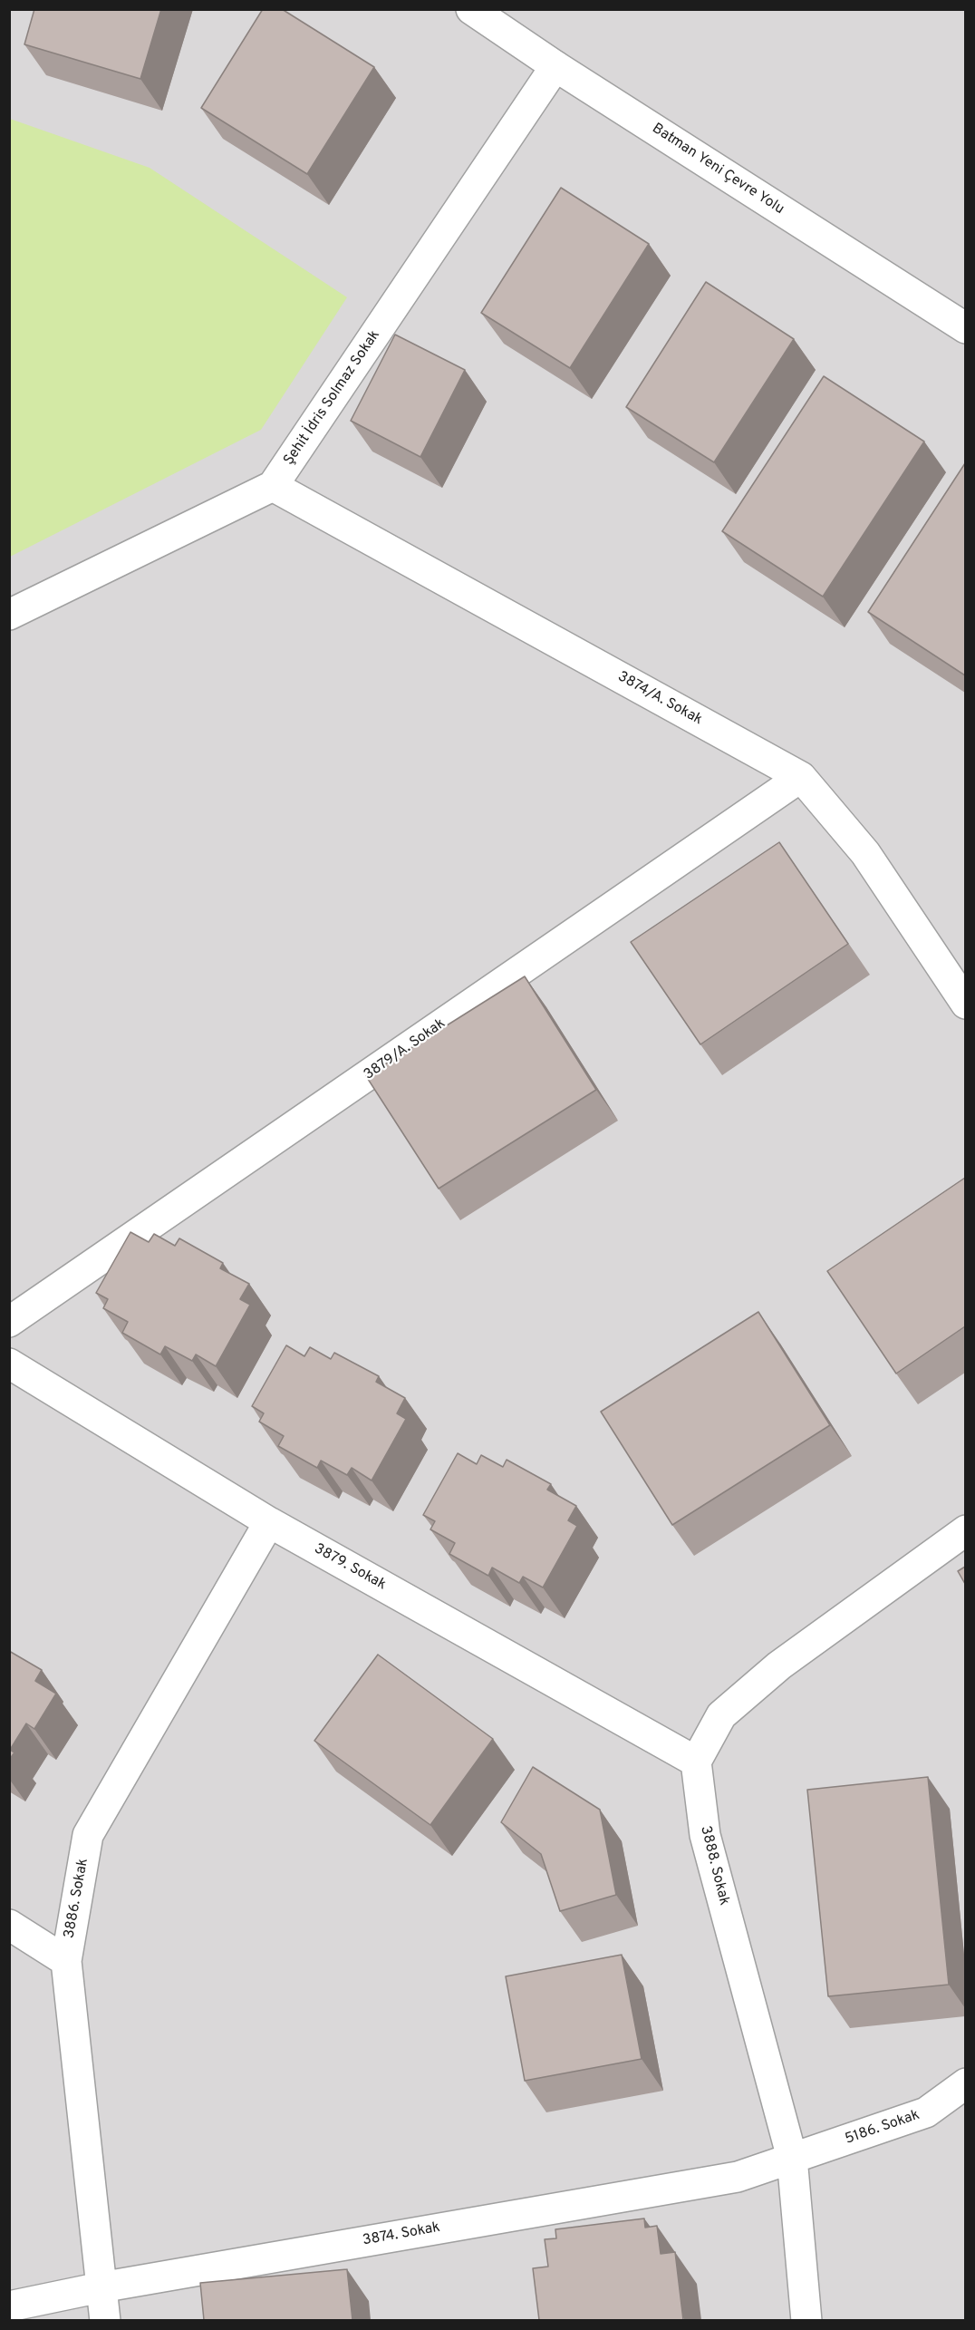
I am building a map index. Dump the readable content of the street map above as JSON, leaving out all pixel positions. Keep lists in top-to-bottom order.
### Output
{
  "streets": {
    "street": [
      "Batman Yeni Çevre Yolu",
      "Şehit İdris Solmaz Sokak",
      "3874/A. Sokak",
      "3879/A. Sokak",
      "3879. Sokak",
      "3888. Sokak",
      "3886. Sokak",
      "5186. Sokak",
      "3874. Sokak"
    ]
  },
  "crossings": [
    ["Batman Yeni Çevre Yolu", "Şehit İdris Solmaz Sokak"],
    ["Şehit İdris Solmaz Sokak", "3874/A. Sokak"],
    ["3874/A. Sokak", "3879/A. Sokak"],
    ["3879. Sokak", "3888. Sokak"],
    ["3879. Sokak", "3886. Sokak"],
    ["3888. Sokak", "5186. Sokak"],
    ["3888. Sokak", "3874. Sokak"],
    ["3886. Sokak", "3874. Sokak"],
    ["5186. Sokak", "3874. Sokak"]
  ]
}
